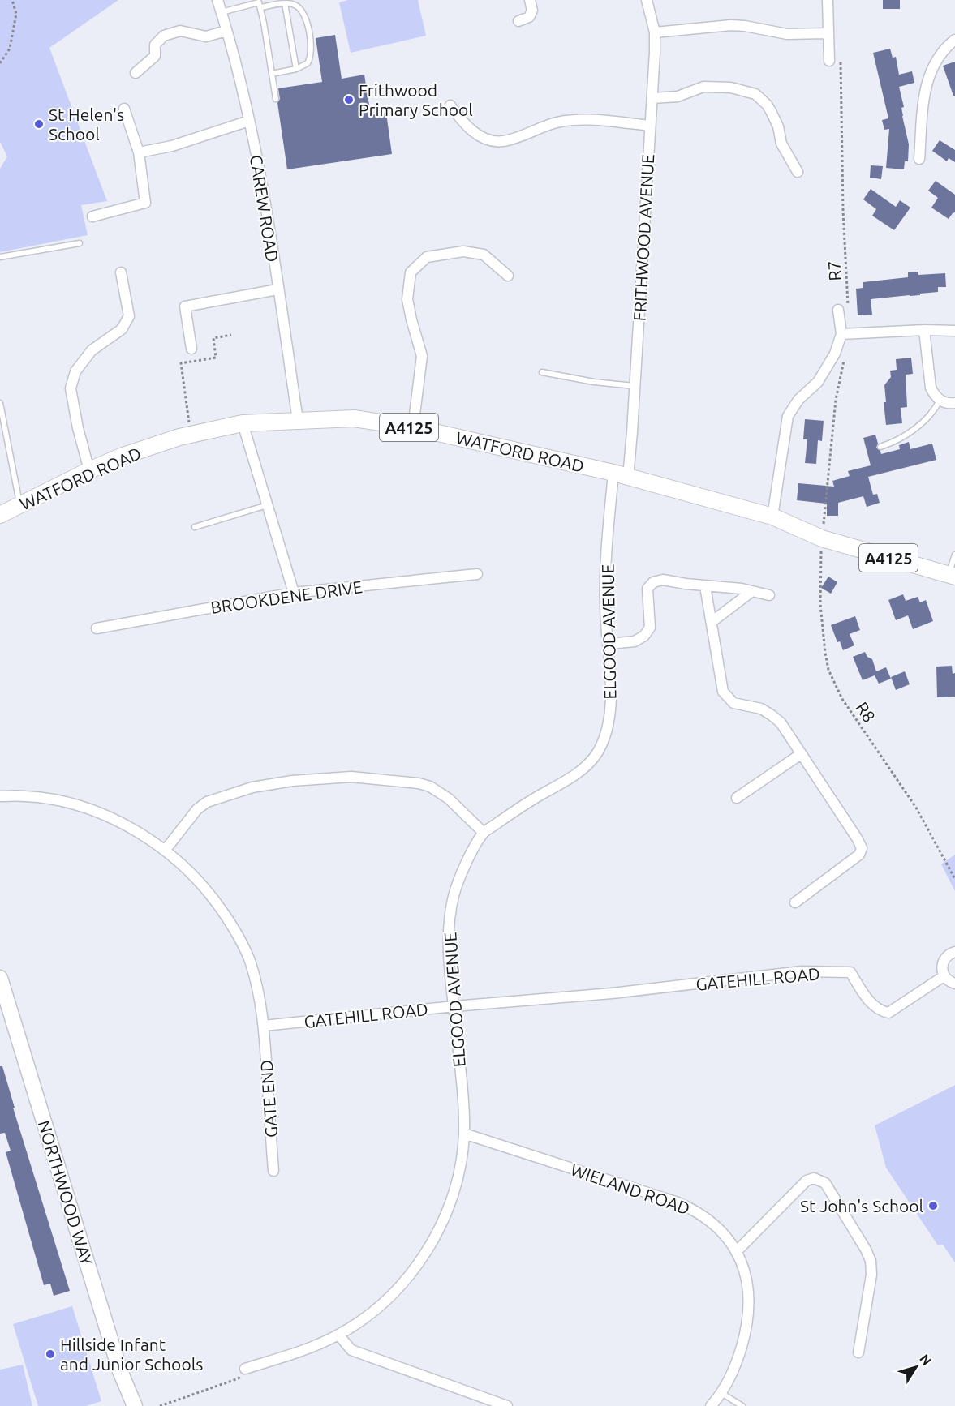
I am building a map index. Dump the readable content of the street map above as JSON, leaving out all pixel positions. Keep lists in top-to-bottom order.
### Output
{
  "streets": {
    "main road": ["A4125", "WATFORD ROAD"],
    "street": [
      "CAREW ROAD",
      "FRITHWOOD AVENUE",
      "BROOKDENE DRIVE",
      "ELGOOD AVENUE",
      "GATEHILL ROAD",
      "GATE END",
      "WIELAND ROAD",
      "NORTHWOOD WAY"
    ],
    "path": ["R7", "R8"]
  },
  "crossings": [
    ["CAREW ROAD", "WATFORD ROAD"],
    ["FRITHWOOD AVENUE", "WATFORD ROAD"],
    ["FRITHWOOD AVENUE", "ELGOOD AVENUE"],
    ["WATFORD ROAD", "ELGOOD AVENUE"],
    ["WATFORD ROAD", "R8"],
    ["ELGOOD AVENUE", "GATEHILL ROAD"],
    ["ELGOOD AVENUE", "WIELAND ROAD"],
    ["GATEHILL ROAD", "GATE END"]
  ],
  "places": [
    "Frithwood Primary School",
    "St Helen's School",
    "St John's School",
    "Hillside Infant and Junior Schools"
  ],
  "north": "top right"
}
